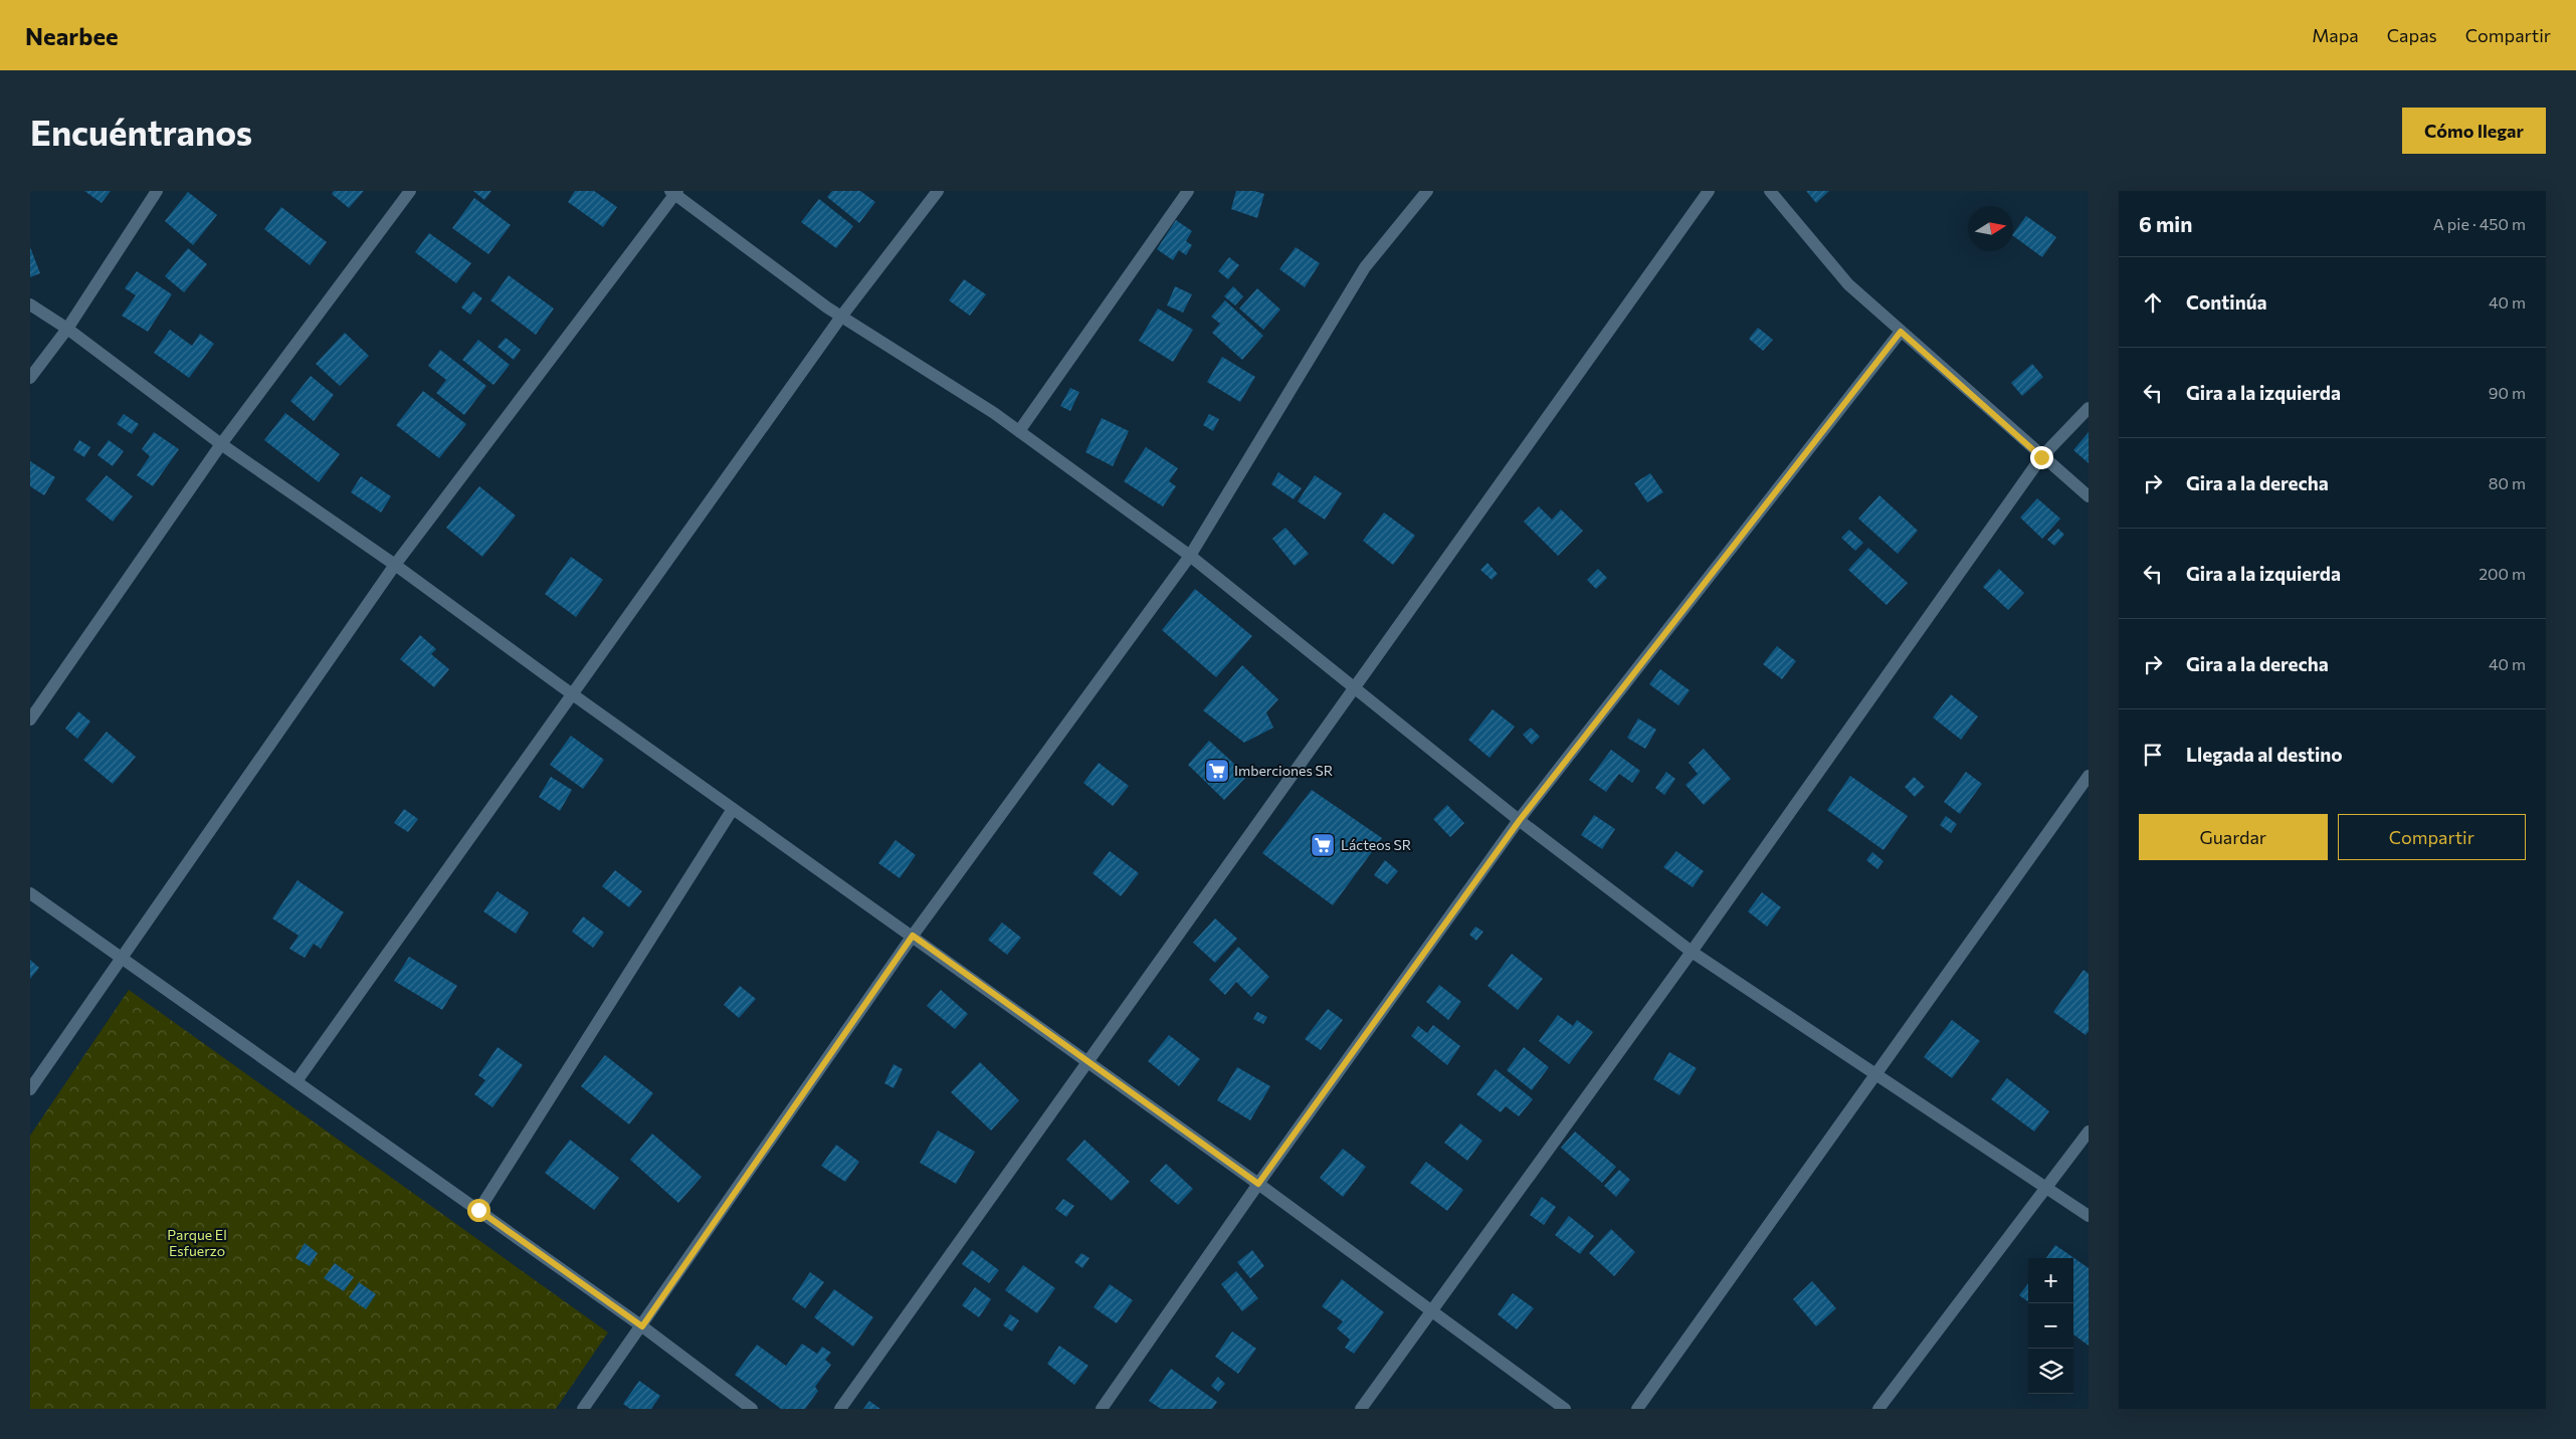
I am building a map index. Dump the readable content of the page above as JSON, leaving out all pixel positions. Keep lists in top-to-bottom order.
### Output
{
  "parks": ["Parque El Esfuerzo"],
  "places": {
    "supermarket": ["Imberciones SR", "Lácteos SR"]
  },
  "north": "right",
  "page": {
    "header": "Nearbee",
    "nav": ["Mapa", "Capas", "Compartir"],
    "buttons": [
      "Cómo llegar",
      ["Guardar", "Compartir"]
    ],
    "title": "Encuéntranos",
    "heading": ["6 min", "A pie · 450 m"],
    "list": [
      ["Continúa", "40 m"],
      ["Gira a la izquierda", "90 m"],
      ["Gira a la derecha", "80 m"],
      ["Gira a la izquierda", "200 m"],
      ["Gira a la derecha", "40 m"],
      "Llegada al destino"
    ],
    "map_buttons": ["+", "−"]
  }
}
